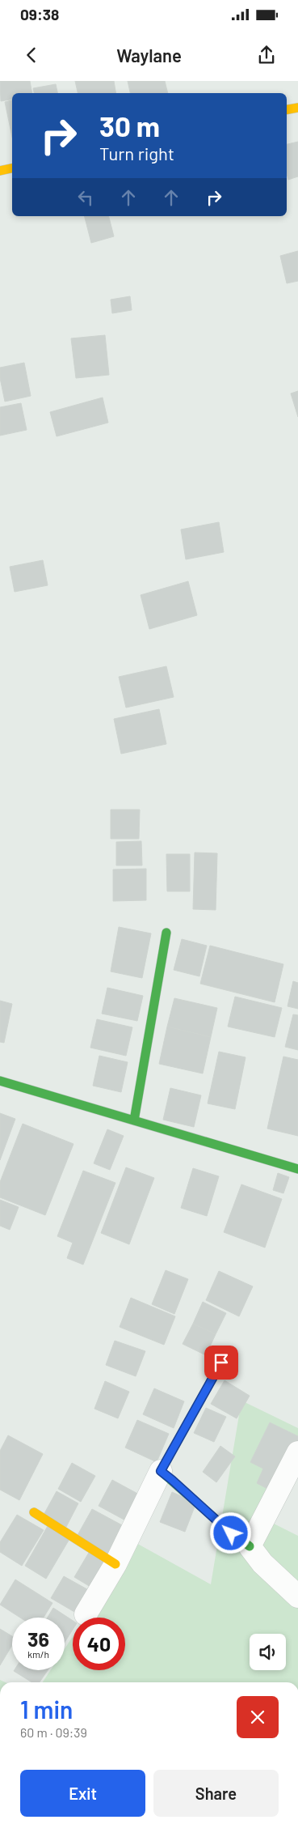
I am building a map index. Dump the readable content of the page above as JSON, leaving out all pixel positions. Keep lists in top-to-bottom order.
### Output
{
  "page": {
    "status": "09:38",
    "header": "Waylane",
    "turn": ["30 m", "Turn right"],
    "speed": "36 km/h",
    "limit": "40",
    "heading": ["1 min", "60 m · 09:39"],
    "buttons": ["Exit", "Share"]
  }
}
